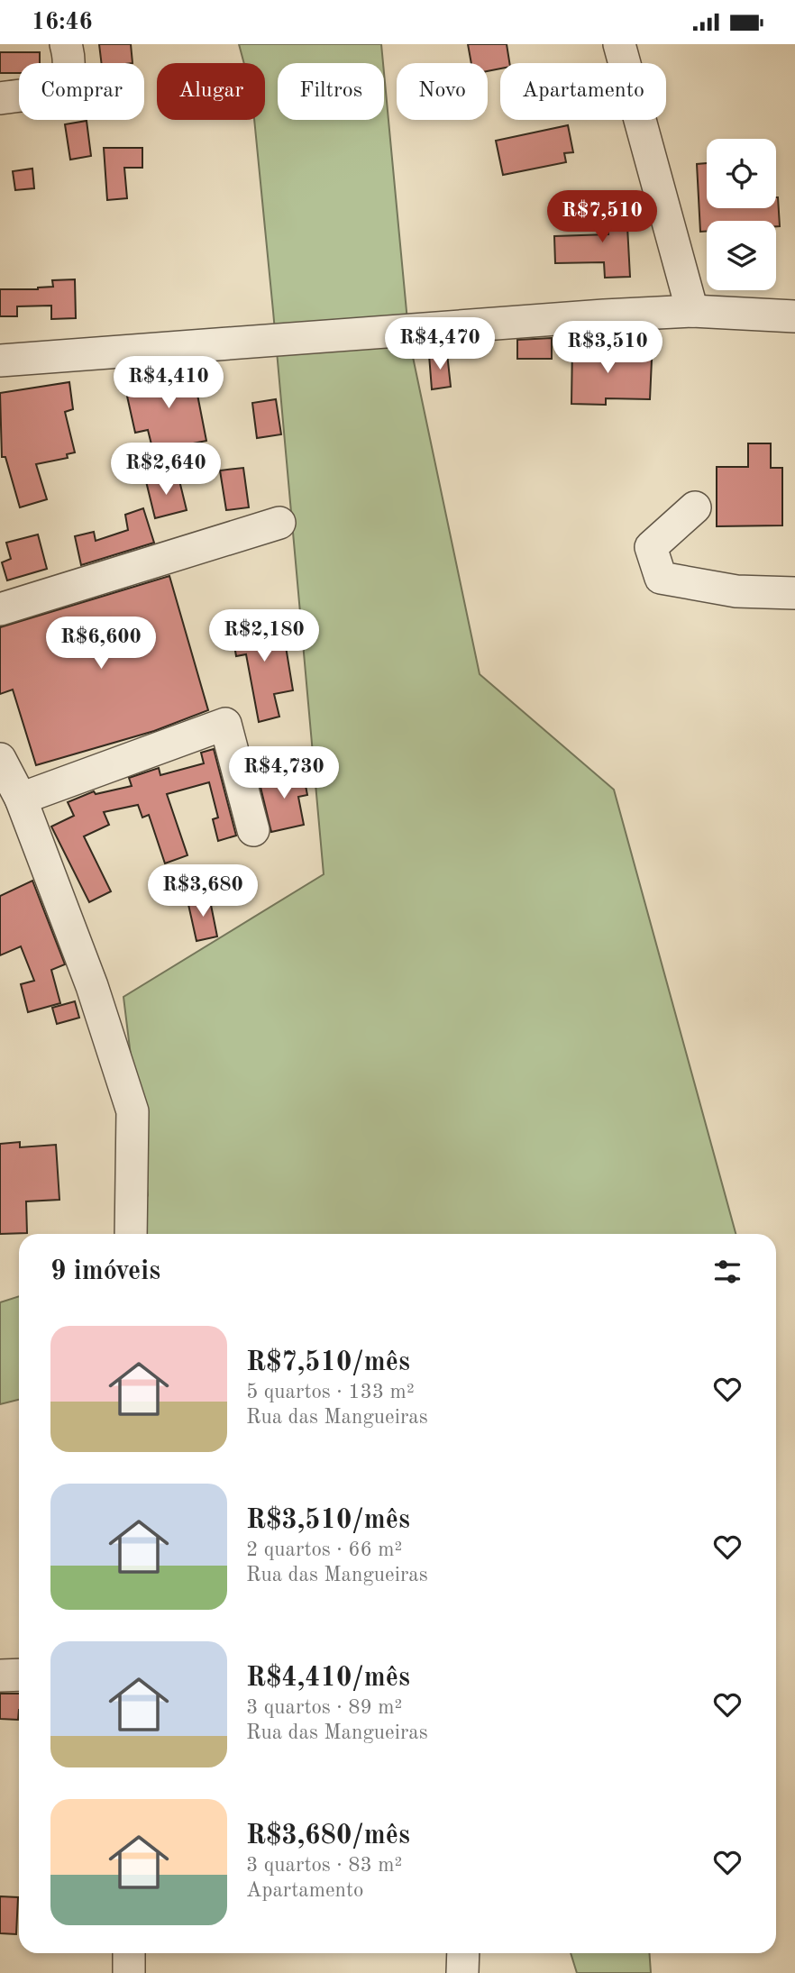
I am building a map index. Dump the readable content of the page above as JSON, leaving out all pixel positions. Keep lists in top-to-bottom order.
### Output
{
  "page": {
    "status": "16:46",
    "chip": [
      "Comprar",
      "Alugar",
      "Filtros",
      "Novo",
      "Apartamento"
    ],
    "price": [
      "R$7,510",
      "R$4,470",
      "R$3,510",
      "R$4,410",
      "R$2,640",
      "R$2,180",
      "R$6,600",
      "R$4,730",
      "R$3,680"
    ],
    "heading": "9 imóveis",
    "list": [
      {
        "name": "R$7,510/mês",
        "note": "5 quartos · 133 m² · Rua das Mangueiras"
      },
      {
        "name": "R$3,510/mês",
        "note": "2 quartos · 66 m² · Rua das Mangueiras"
      },
      {
        "name": "R$4,410/mês",
        "note": "3 quartos · 89 m² · Rua das Mangueiras"
      },
      {
        "name": "R$3,680/mês",
        "note": "3 quartos · 83 m² · Apartamento"
      }
    ]
  }
}
